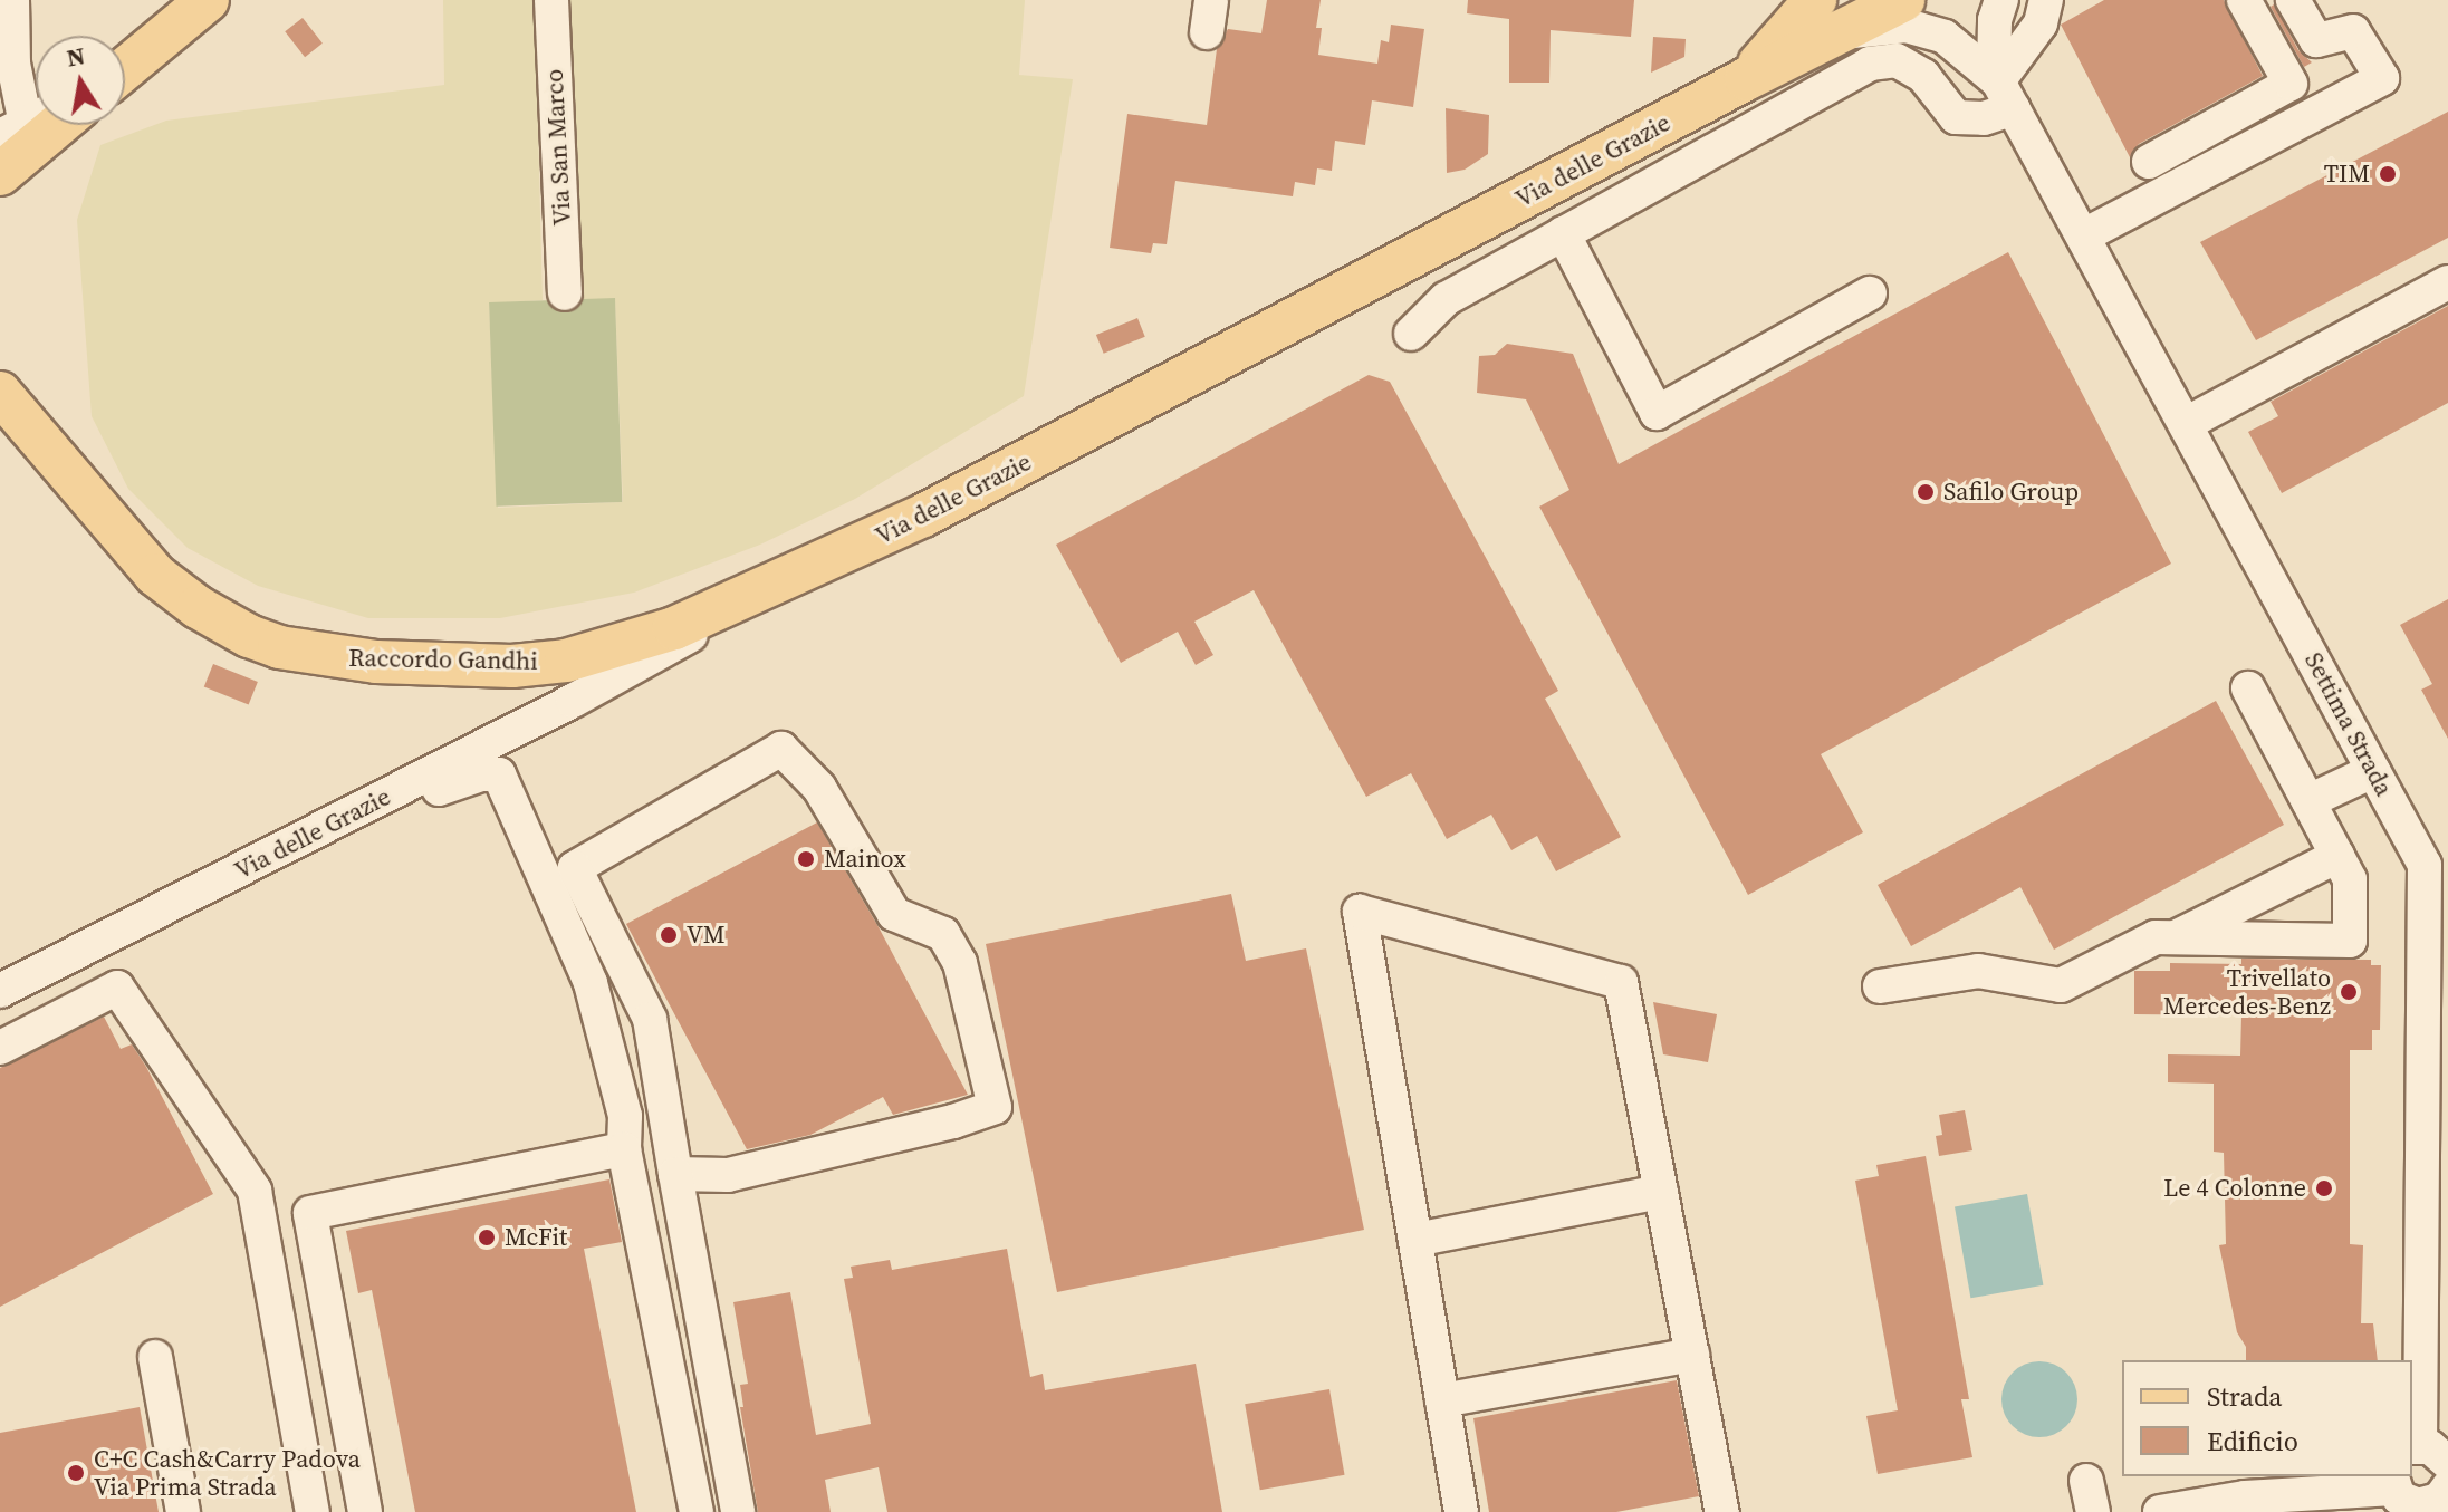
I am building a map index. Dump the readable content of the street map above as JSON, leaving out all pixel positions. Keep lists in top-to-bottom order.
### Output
{
  "streets": {
    "main road": ["Via delle Grazie", "Raccordo Gandhi"],
    "street": ["Via San Marco", "Settima Strada"]
  },
  "crossings": [
    ["Via delle Grazie", "Raccordo Gandhi"],
    ["Via delle Grazie", "Settima Strada"]
  ],
  "places": [
    "TIM",
    "Safilo Group",
    "Mainox",
    "VM",
    "Trivellato Mercedes-Benz",
    "Le 4 Colonne",
    "McFit",
    "C+C Cash&Carry Padova Via Prima Strada"
  ],
  "legend": ["Strada", "Edificio"],
  "north": "top"
}
